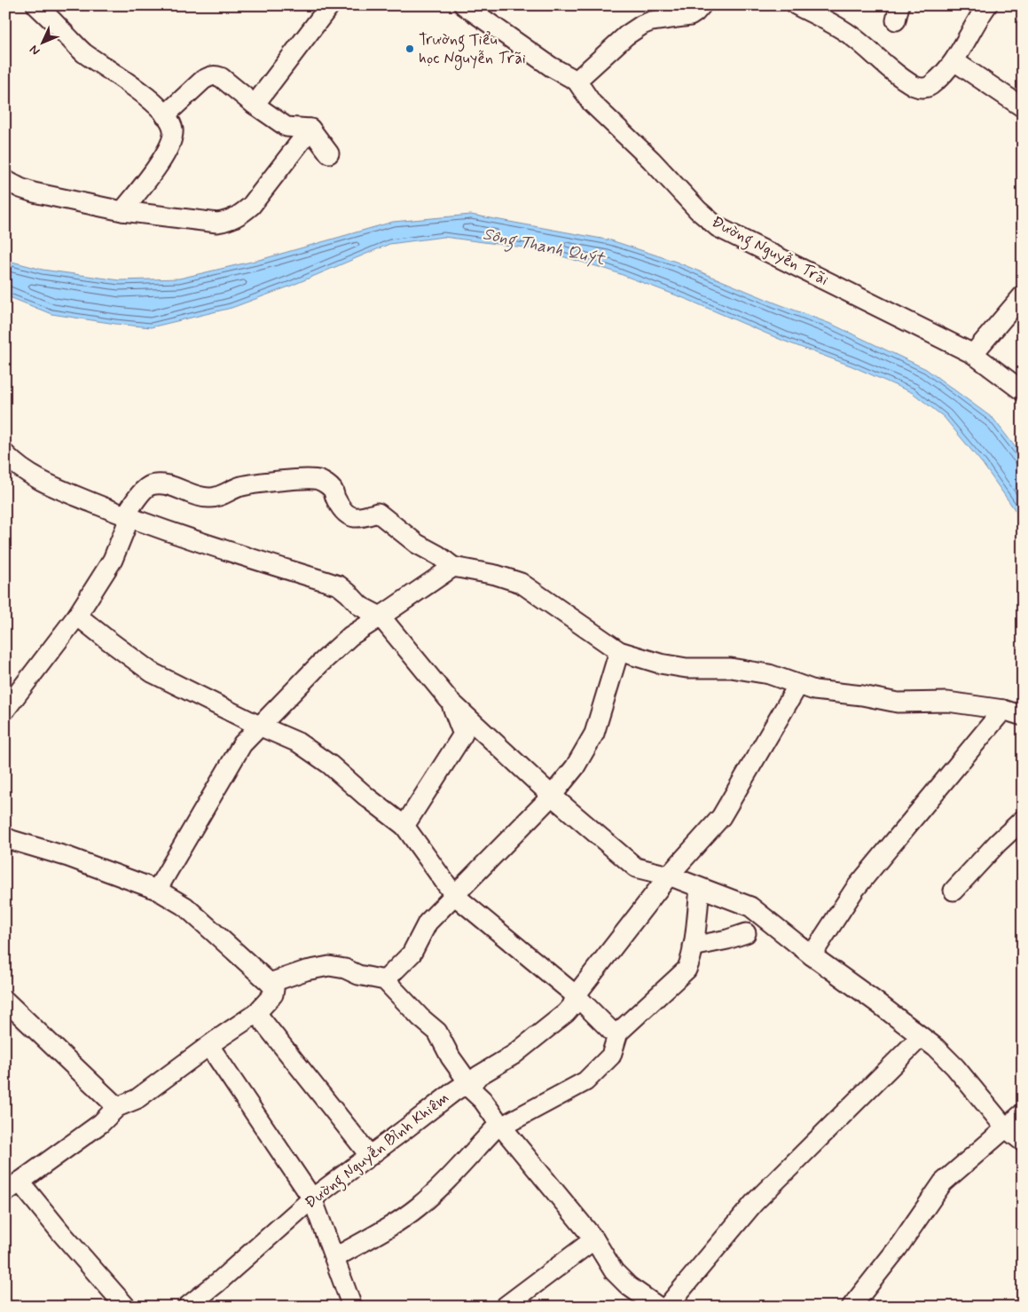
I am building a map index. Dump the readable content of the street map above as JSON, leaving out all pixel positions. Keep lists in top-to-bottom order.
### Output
{
  "streets": {
    "street": ["Đường Nguyễn Trãi", "Đường Nguyễn Bỉnh Khiêm"]
  },
  "water": ["Sông Thanh Quýt"],
  "places": ["Trường Tiểu học Nguyễn Trãi"],
  "north": "bottom left"
}
